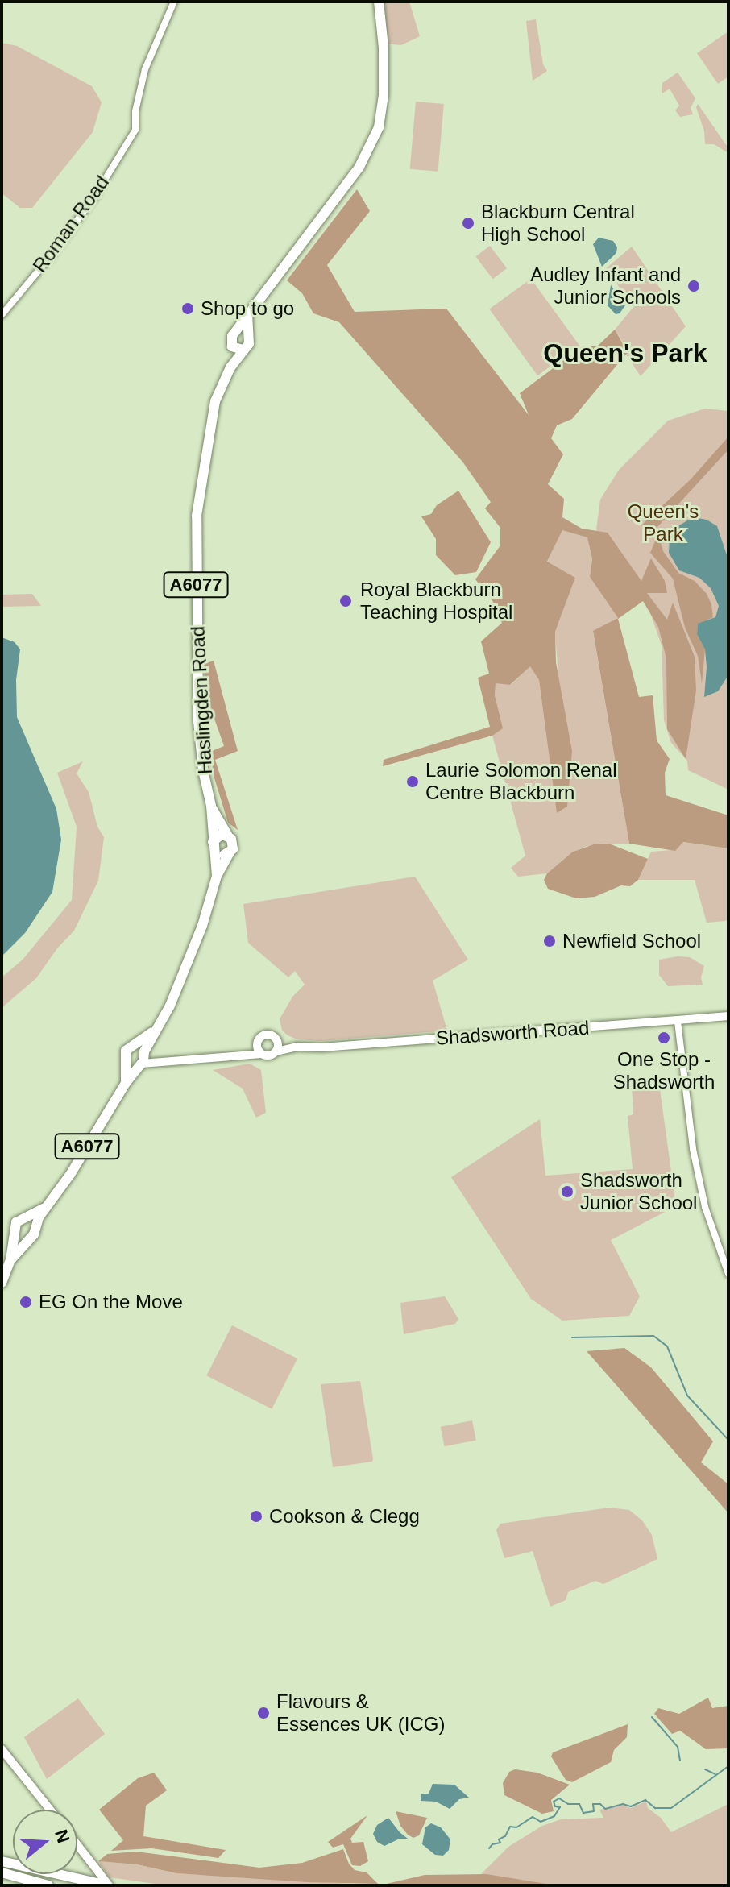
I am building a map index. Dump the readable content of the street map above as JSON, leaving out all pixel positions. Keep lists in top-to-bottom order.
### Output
{
  "streets": {
    "highway": ["A6077", "Haslingden Road"],
    "main road": ["Shadsworth Road"],
    "street": ["Roman Road"]
  },
  "crossings": [
    ["A6077", "Haslingden Road"],
    ["A6077", "Shadsworth Road"],
    ["Haslingden Road", "Shadsworth Road"]
  ],
  "districts": ["Queen's Park"],
  "parks": ["Queen's Park"],
  "places": [
    "Blackburn Central High School",
    "Audley Infant and Junior Schools",
    "Shop to go",
    "Royal Blackburn Teaching Hospital",
    "Laurie Solomon Renal Centre Blackburn",
    "Newfield School",
    "One Stop - Shadsworth",
    "Shadsworth Junior School",
    "EG On the Move",
    "Cookson & Clegg",
    "Flavours & Essences UK (ICG)"
  ],
  "north": "right"
}
